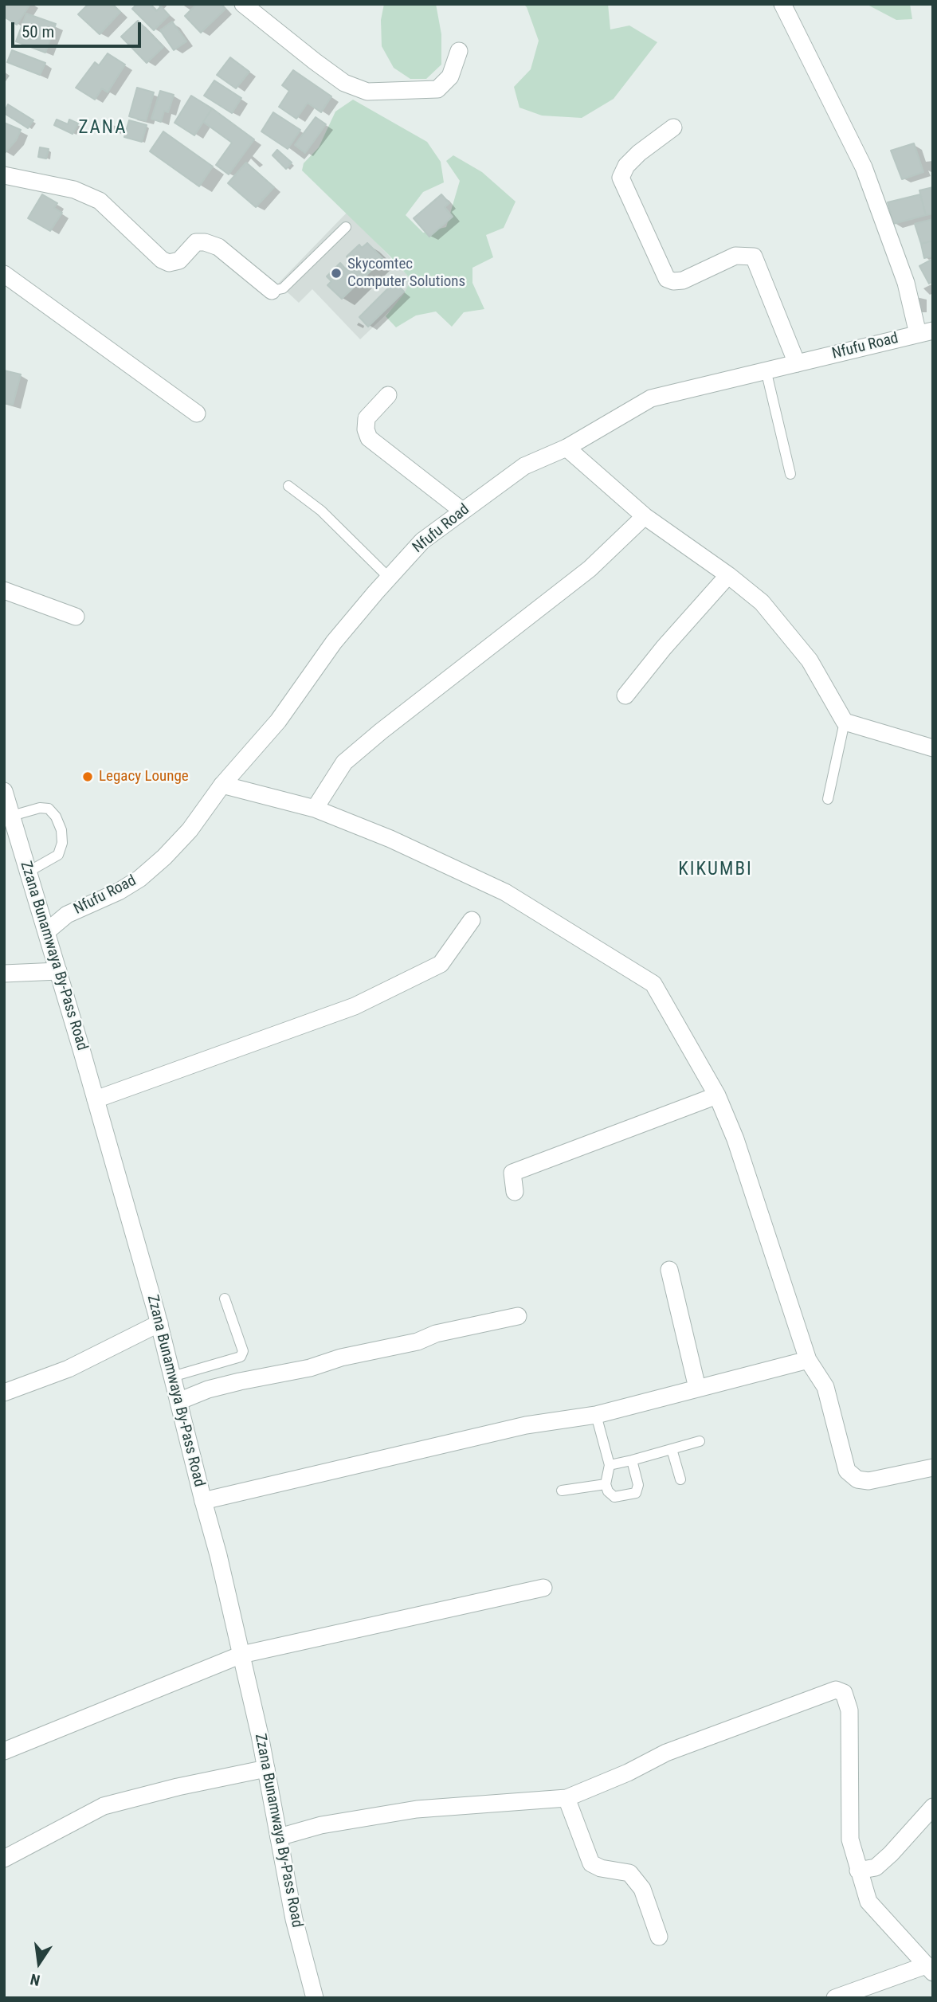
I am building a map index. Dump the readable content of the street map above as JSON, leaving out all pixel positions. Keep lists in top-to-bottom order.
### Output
{
  "streets": {
    "street": ["Nfufu Road", "Zzana Bunamwaya By-Pass Road"]
  },
  "crossings": [
    ["Nfufu Road", "Zzana Bunamwaya By-Pass Road"]
  ],
  "districts": ["ZANA", "KIKUMBI"],
  "places": ["Skycomtec Computer Solutions", "Legacy Lounge"],
  "scale_bar": "50 m",
  "north": "bottom"
}
